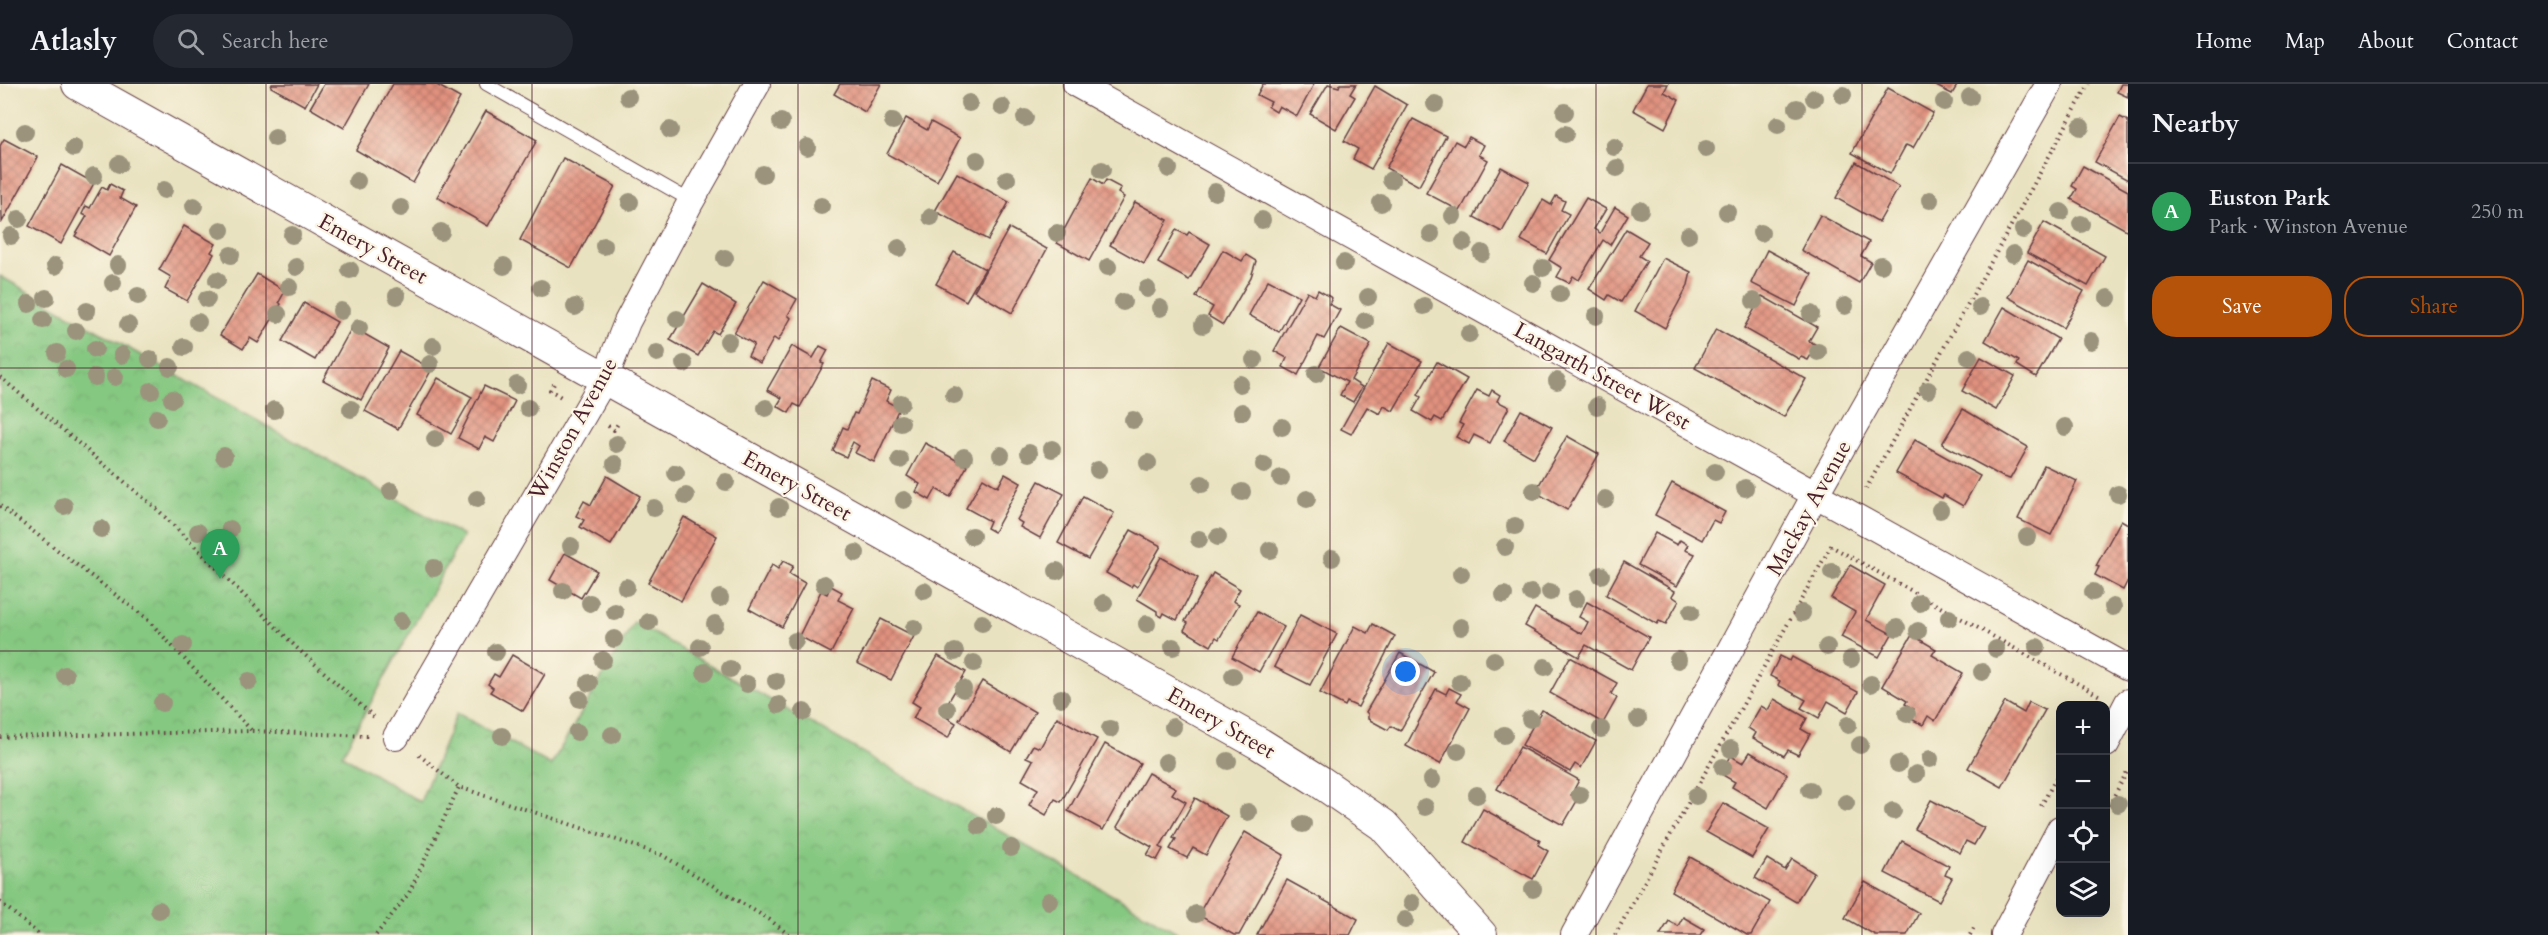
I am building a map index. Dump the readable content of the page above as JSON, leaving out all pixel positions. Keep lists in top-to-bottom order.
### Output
{
  "streets": {
    "street": [
      "Emery Street",
      "Langarth Street West",
      "Winston Avenue",
      "Mackay Avenue"
    ]
  },
  "crossings": [
    ["Emery Street", "Winston Avenue"],
    ["Langarth Street West", "Mackay Avenue"]
  ],
  "page": {
    "header": "Atlasly",
    "search": "Search here",
    "nav": [
      "Home",
      "Map",
      "About",
      "Contact"
    ],
    "heading": "Nearby",
    "list": [
      {
        "mark": "A",
        "name": "Euston Park",
        "note": "Park · Winston Avenue",
        "value": "250 m"
      }
    ],
    "buttons": ["Save", "Share"],
    "pins": "A",
    "map_buttons": ["+", "−"]
  }
}
